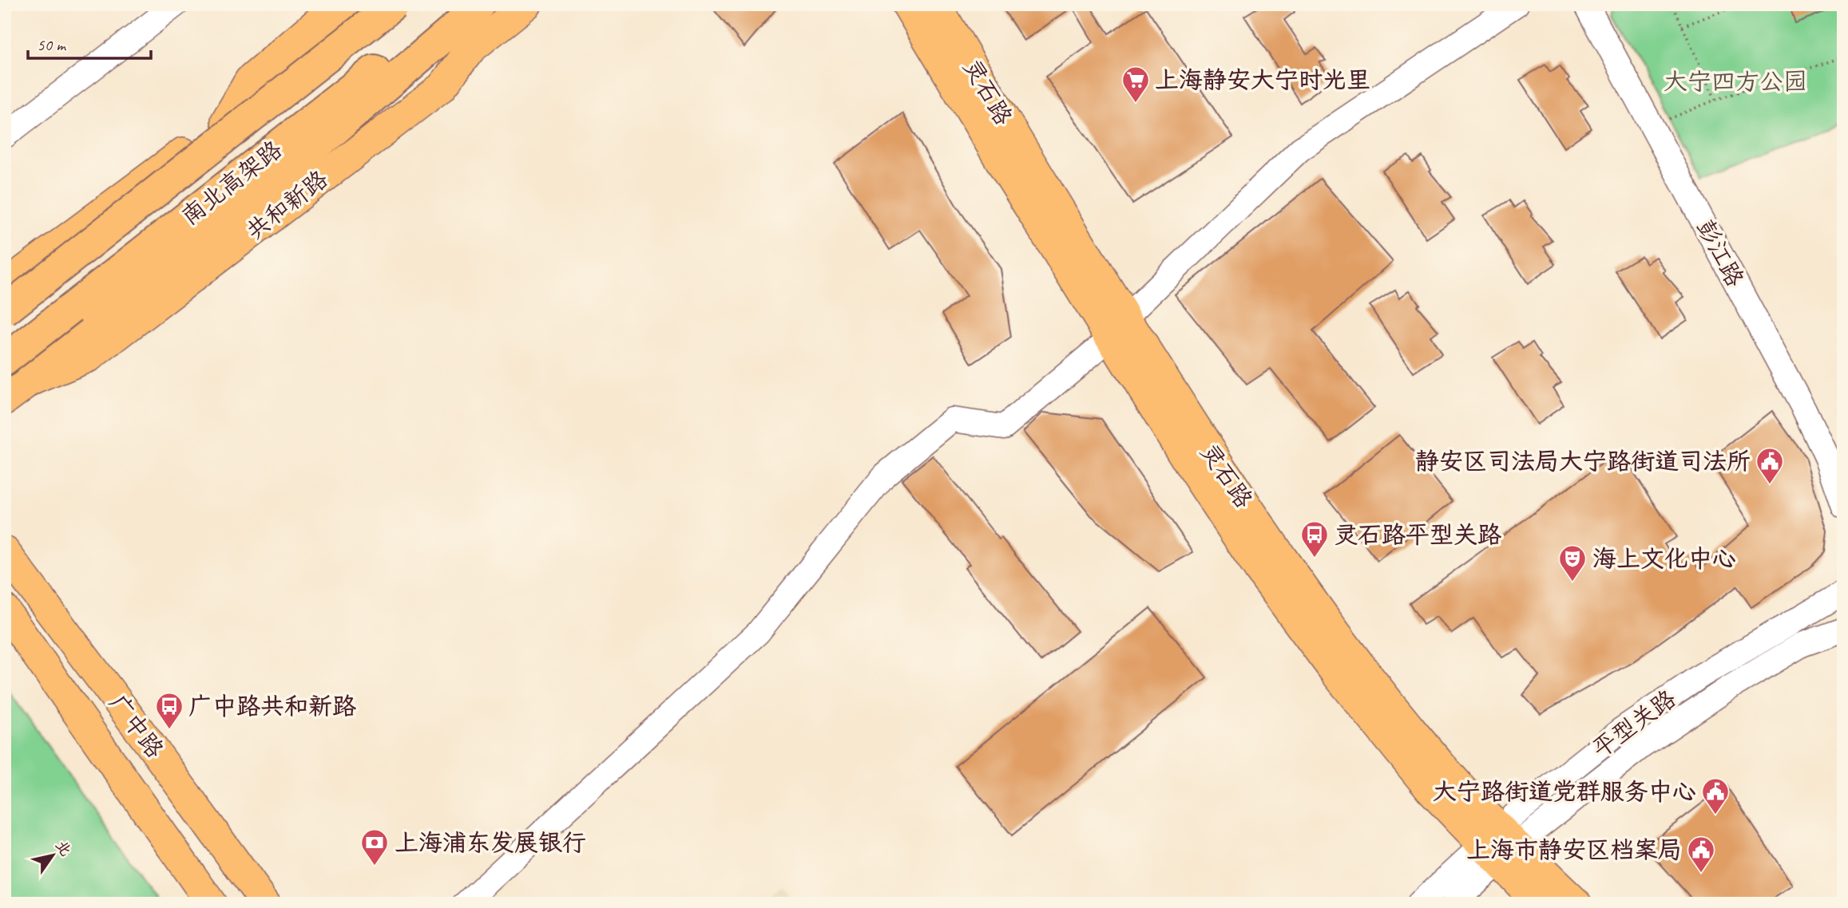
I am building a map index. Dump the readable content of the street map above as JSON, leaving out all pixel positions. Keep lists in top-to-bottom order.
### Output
{
  "streets": {
    "highway": ["南北高架路"],
    "main road": ["灵石路", "共和新路", "广中路"],
    "street": ["彭江路", "平型关路"]
  },
  "crossings": [
    ["灵石路", "平型关路"]
  ],
  "parks": ["大宁四方公园"],
  "places": {
    "supermarket": ["上海静安大宁时光里"],
    "public building": ["静安区司法局大宁路街道司法所", "大宁路街道党群服务中心", "上海市静安区档案局"],
    "bus stop": ["灵石路平型关路", "广中路共和新路"],
    "theatre": ["海上文化中心"],
    "bank": ["上海浦东发展银行"]
  },
  "scale_bar": "50 m",
  "north": "top right"
}
